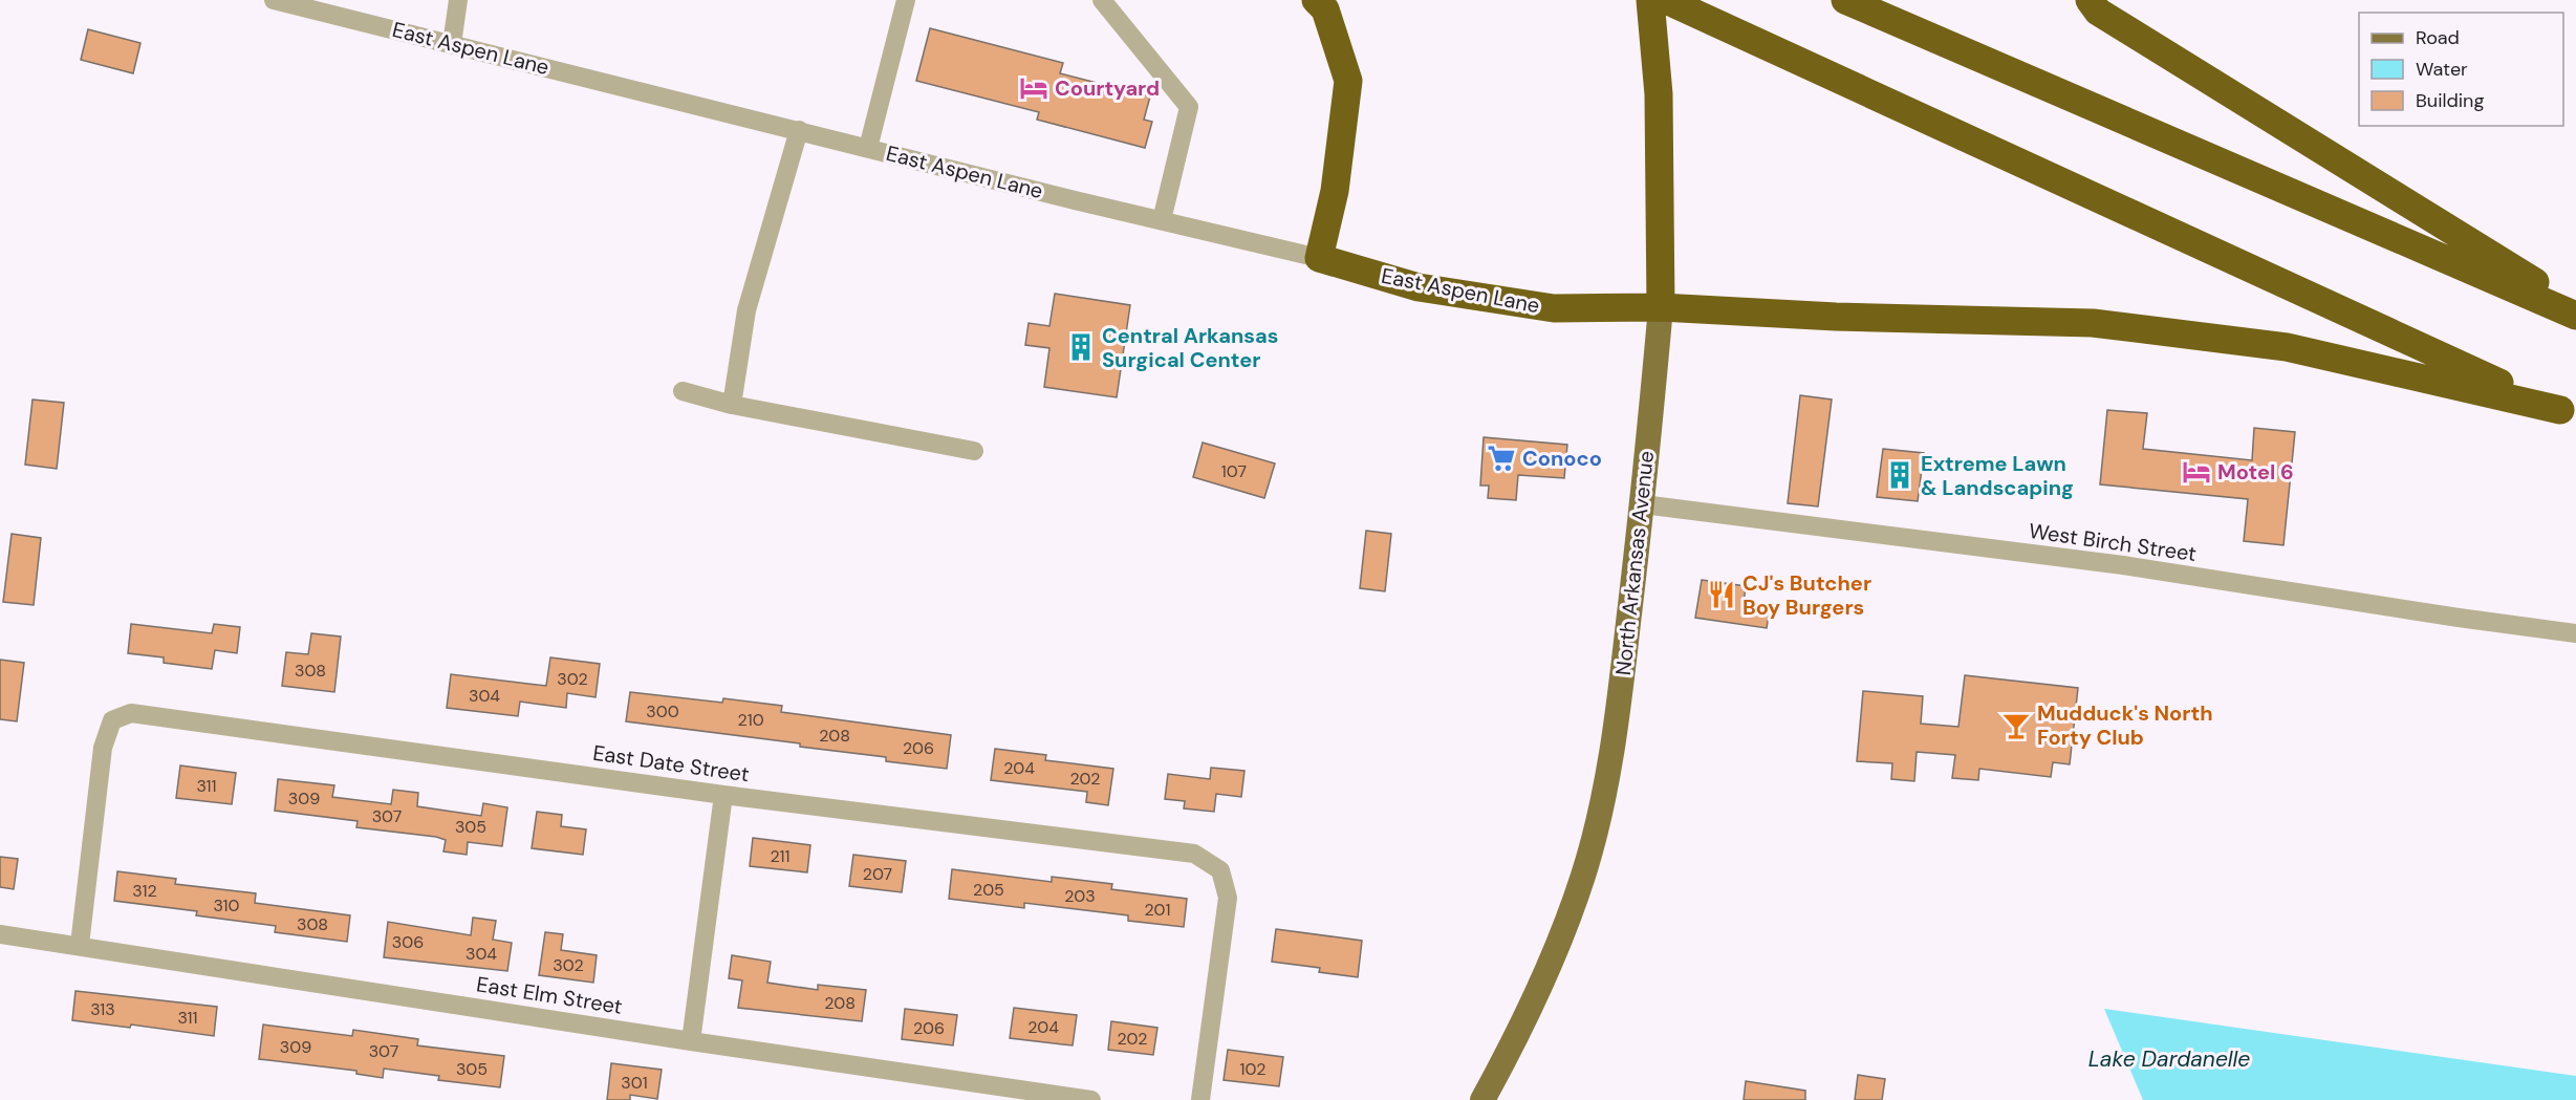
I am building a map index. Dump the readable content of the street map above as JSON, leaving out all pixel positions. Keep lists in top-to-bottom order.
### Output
{
  "streets": {
    "highway": ["East Aspen Lane", "North Arkansas Avenue"],
    "street": ["West Birch Street", "East Date Street", "East Elm Street"]
  },
  "crossings": [
    ["East Aspen Lane", "North Arkansas Avenue"],
    ["West Birch Street", "North Arkansas Avenue"],
    ["East Date Street", "East Elm Street"]
  ],
  "water": ["Lake Dardanelle"],
  "places": {
    "hotel": ["Courtyard", "Motel 6"],
    "building": ["Central Arkansas Surgical Center", "Extreme Lawn & Landscaping"],
    "supermarket": ["Conoco"],
    "restaurant": ["CJ's Butcher Boy Burgers"],
    "bar": ["Mudduck's North Forty Club"]
  },
  "house_numbers": [
    "107",
    "308",
    "302",
    "304",
    "300",
    "210",
    "208",
    "206",
    "204",
    "202",
    "311",
    "309",
    "307",
    "305",
    "211",
    "207",
    "205",
    "312",
    "203",
    "310",
    "201",
    "308",
    "306",
    "304",
    "302",
    "208",
    "313",
    "311",
    "204",
    "206",
    "202",
    "309",
    "307",
    "305",
    "102",
    "301"
  ],
  "legend": ["Road", "Water", "Building"]
}
